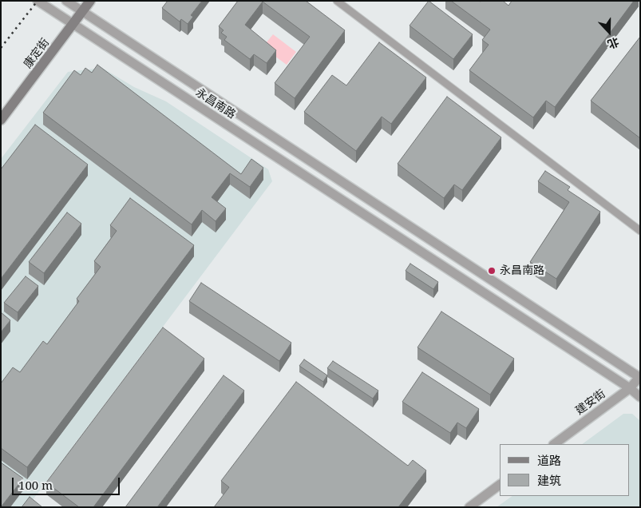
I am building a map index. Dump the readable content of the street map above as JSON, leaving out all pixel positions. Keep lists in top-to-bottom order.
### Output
{
  "streets": {
    "main road": ["康定街"],
    "street": ["永昌南路", "建安街"]
  },
  "crossings": [
    ["康定街", "永昌南路"],
    ["永昌南路", "建安街"]
  ],
  "places": ["永昌南路"],
  "legend": ["道路", "建筑"],
  "scale_bar": "100 m",
  "north": "bottom"
}
